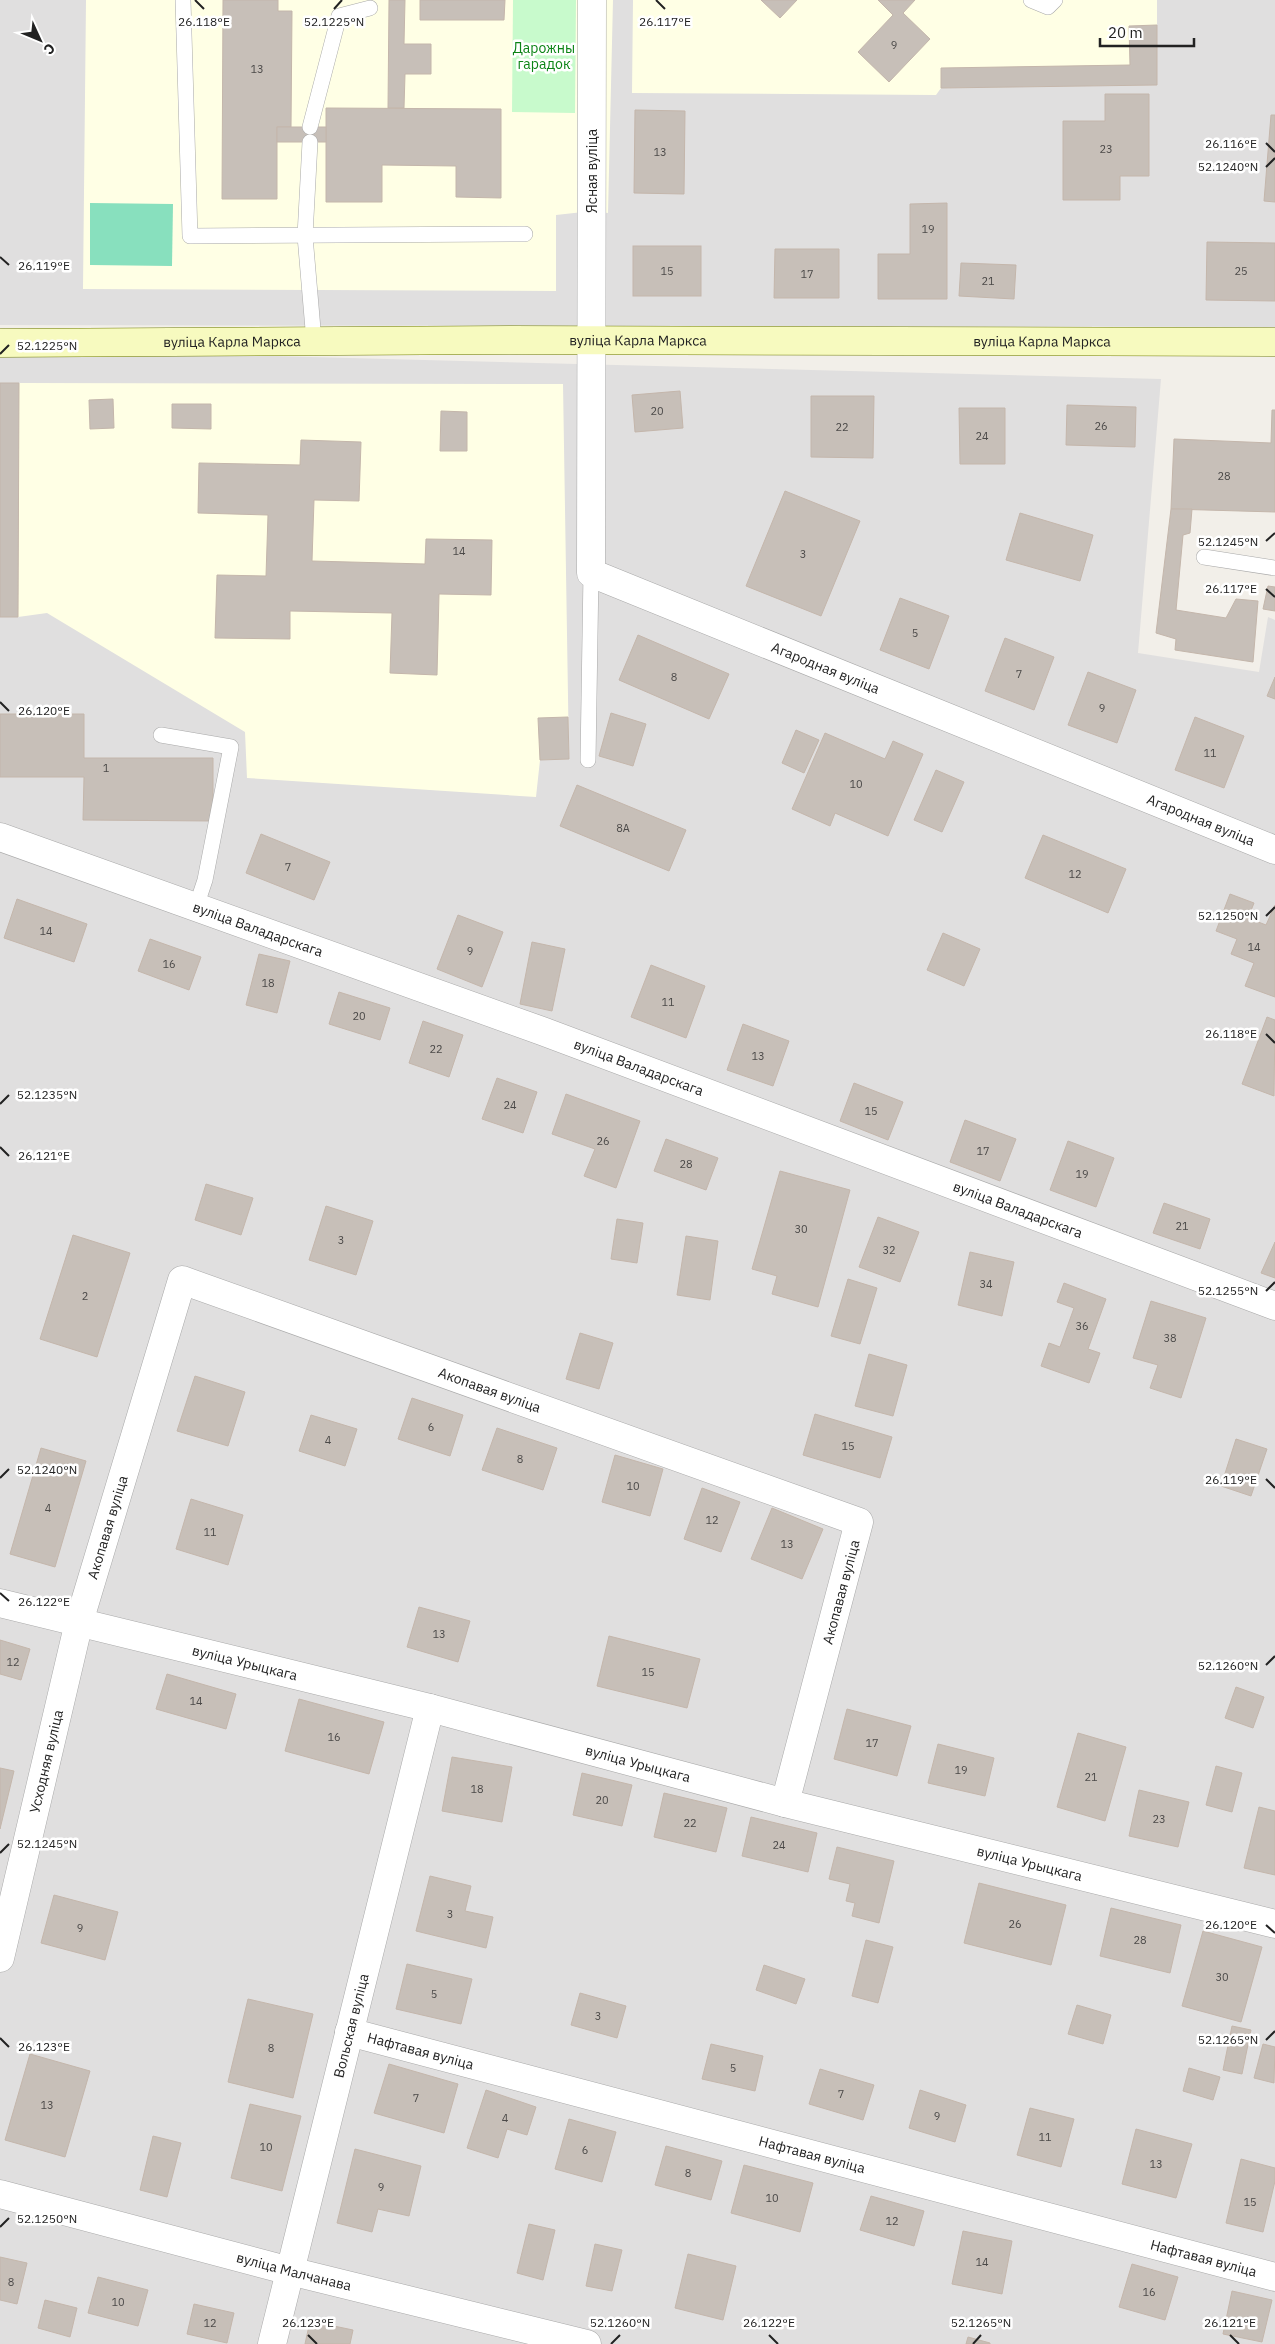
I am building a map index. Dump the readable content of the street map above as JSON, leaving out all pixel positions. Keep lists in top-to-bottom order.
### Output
{
  "streets": {
    "main road": ["вуліца Карла Маркса"],
    "street": [
      "Ясная вуліца",
      "Агародная вуліца",
      "вуліца Валадарскага",
      "Акопавая вуліца",
      "вуліца Урыцкага",
      "Усходняя вуліца",
      "Вольская вуліца",
      "Нафтавая вуліца",
      "вуліца Малчанава"
    ]
  },
  "crossings": [
    ["Ясная вуліца", "вуліца Карла Маркса"],
    ["Акопавая вуліца", "вуліца Урыцкага"],
    ["Акопавая вуліца", "Усходняя вуліца"],
    ["вуліца Урыцкага", "Усходняя вуліца"],
    ["вуліца Урыцкага", "Вольская вуліца"],
    ["Вольская вуліца", "Нафтавая вуліца"],
    ["Вольская вуліца", "вуліца Малчанава"]
  ],
  "parks": ["Дарожны гарадок"],
  "house_numbers": [
    "9",
    "13",
    "23",
    "13",
    "19",
    "15",
    "25",
    "17",
    "21",
    "20",
    "26",
    "22",
    "24",
    "28",
    "14",
    "3",
    "5",
    "7",
    "8",
    "9",
    "11",
    "1",
    "10",
    "8А",
    "7",
    "12",
    "14",
    "14",
    "9",
    "16",
    "18",
    "11",
    "20",
    "22",
    "13",
    "24",
    "15",
    "26",
    "17",
    "28",
    "19",
    "21",
    "30",
    "3",
    "32",
    "34",
    "2",
    "36",
    "38",
    "6",
    "4",
    "15",
    "8",
    "10",
    "4",
    "12",
    "11",
    "13",
    "13",
    "12",
    "15",
    "14",
    "16",
    "17",
    "19",
    "21",
    "18",
    "20",
    "23",
    "22",
    "24",
    "3",
    "26",
    "9",
    "28",
    "30",
    "5",
    "3",
    "8",
    "5",
    "7",
    "7",
    "13",
    "9",
    "4",
    "11",
    "10",
    "6",
    "13",
    "8",
    "9",
    "10",
    "15",
    "12",
    "14",
    "8",
    "16",
    "10",
    "12"
  ],
  "scale_bar": "20 m",
  "north": "bottom right",
  "coordinates": [
    "26.118°E",
    "26.117°E",
    "52.1225°N",
    "26.116°E",
    "52.1240°N",
    "26.119°E",
    "52.1245°N",
    "26.120°E",
    "52.1250°N",
    "52.1235°N",
    "26.121°E",
    "52.1255°N",
    "26.122°E",
    "52.1260°N",
    "52.1265°N",
    "26.123°E"
  ]
}
